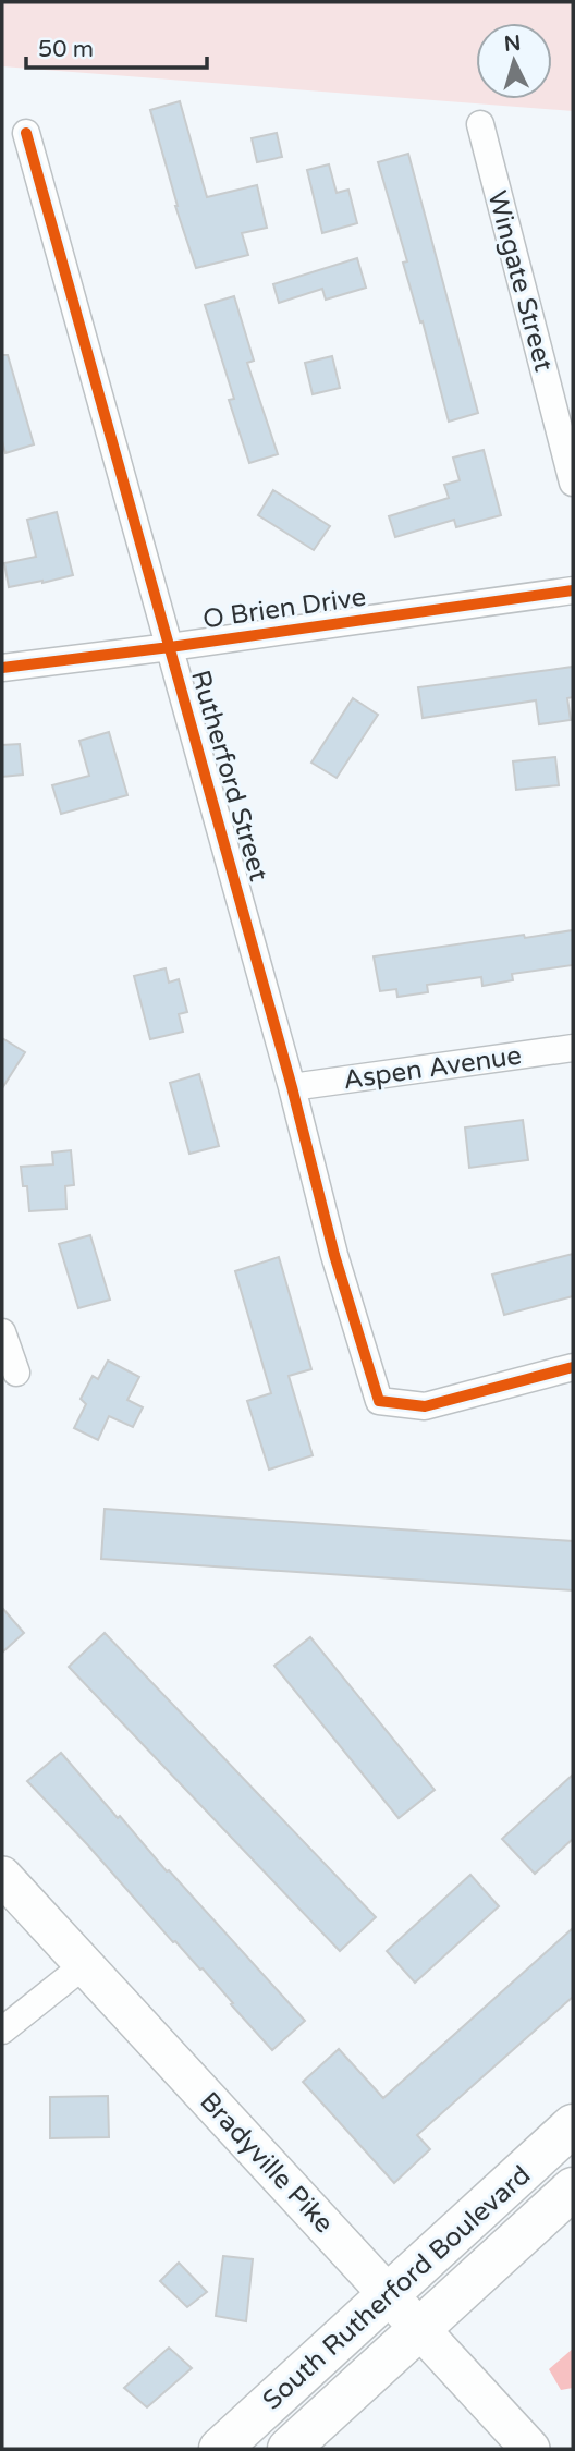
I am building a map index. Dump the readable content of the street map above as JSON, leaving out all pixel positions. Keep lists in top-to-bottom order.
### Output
{
  "streets": {
    "highway": ["South Rutherford Boulevard"],
    "main road": ["Bradyville Pike"],
    "street": [
      "Wingate Street",
      "O Brien Drive",
      "Rutherford Street",
      "Aspen Avenue"
    ]
  },
  "crossings": [
    ["O Brien Drive", "Rutherford Street"],
    ["Rutherford Street", "Aspen Avenue"],
    ["Bradyville Pike", "South Rutherford Boulevard"]
  ],
  "scale_bar": "50 m",
  "north": "top"
}
